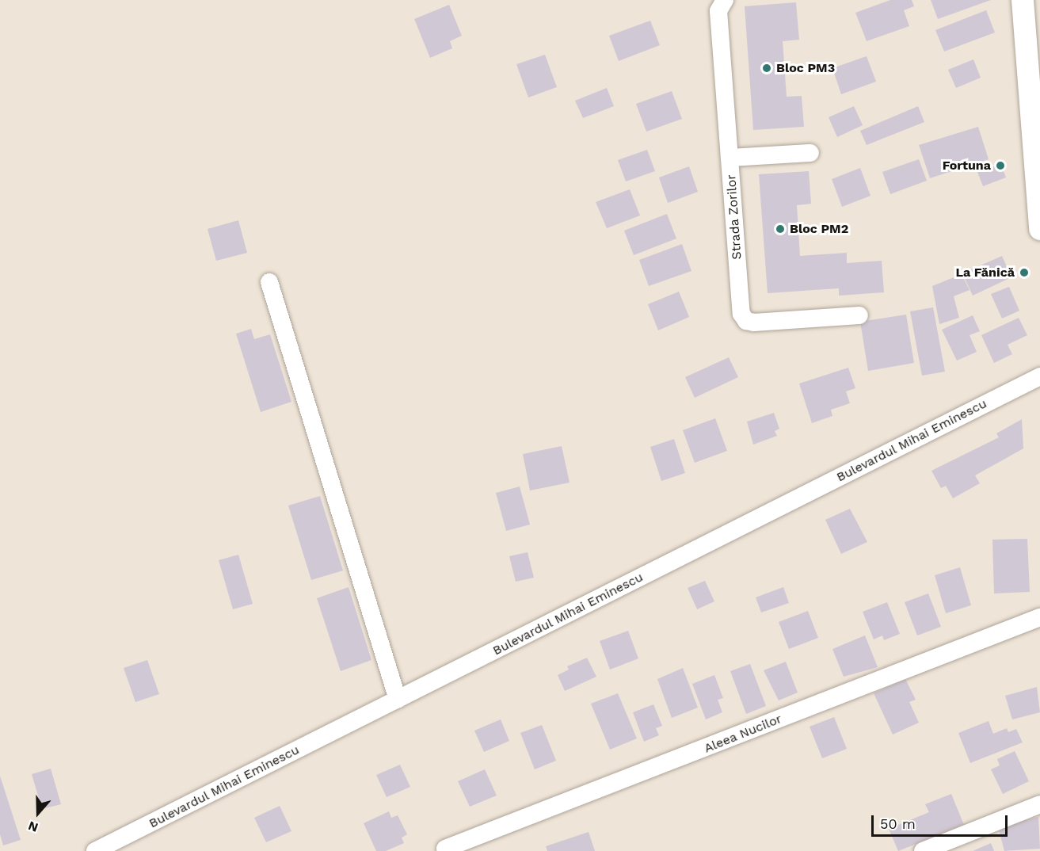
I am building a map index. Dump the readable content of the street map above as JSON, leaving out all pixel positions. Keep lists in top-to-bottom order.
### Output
{
  "streets": {
    "street": ["Strada Zorilor", "Bulevardul Mihai Eminescu", "Aleea Nucilor"]
  },
  "places": [
    "Bloc PM3",
    "Fortuna",
    "Bloc PM2",
    "La Fănică"
  ],
  "scale_bar": "50 m",
  "north": "bottom"
}
